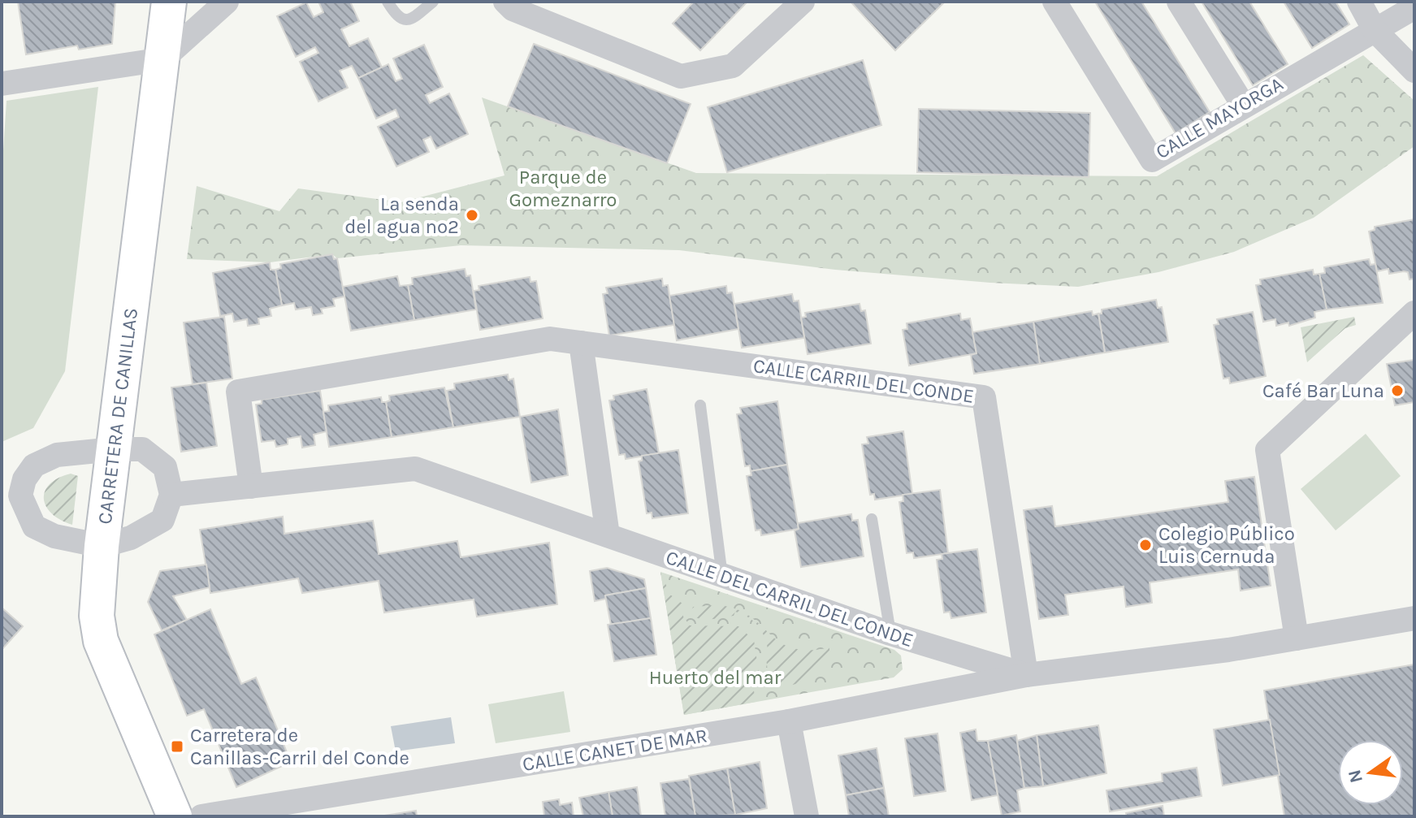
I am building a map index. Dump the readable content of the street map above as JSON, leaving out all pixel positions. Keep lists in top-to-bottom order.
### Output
{
  "streets": {
    "street": [
      "CALLE MAYORGA",
      "CALLE CARRIL DEL CONDE",
      "CARRETERA DE CANILLAS",
      "CALLE DEL CARRIL DEL CONDE",
      "CALLE CANET DE MAR"
    ]
  },
  "crossings": [
    ["CALLE CARRIL DEL CONDE", "CALLE DEL CARRIL DEL CONDE"],
    ["CALLE CARRIL DEL CONDE", "CALLE CANET DE MAR"],
    ["CALLE DEL CARRIL DEL CONDE", "CALLE CANET DE MAR"]
  ],
  "parks": ["Parque de Gomeznarro", "Huerto del mar"],
  "places": {
    "other": ["La senda del agua nº2", "Café Bar Luna", "Colegio Público Luis Cernuda"],
    "transit": ["Carretera de Canillas-Carril del Conde"]
  },
  "north": "left"
}
